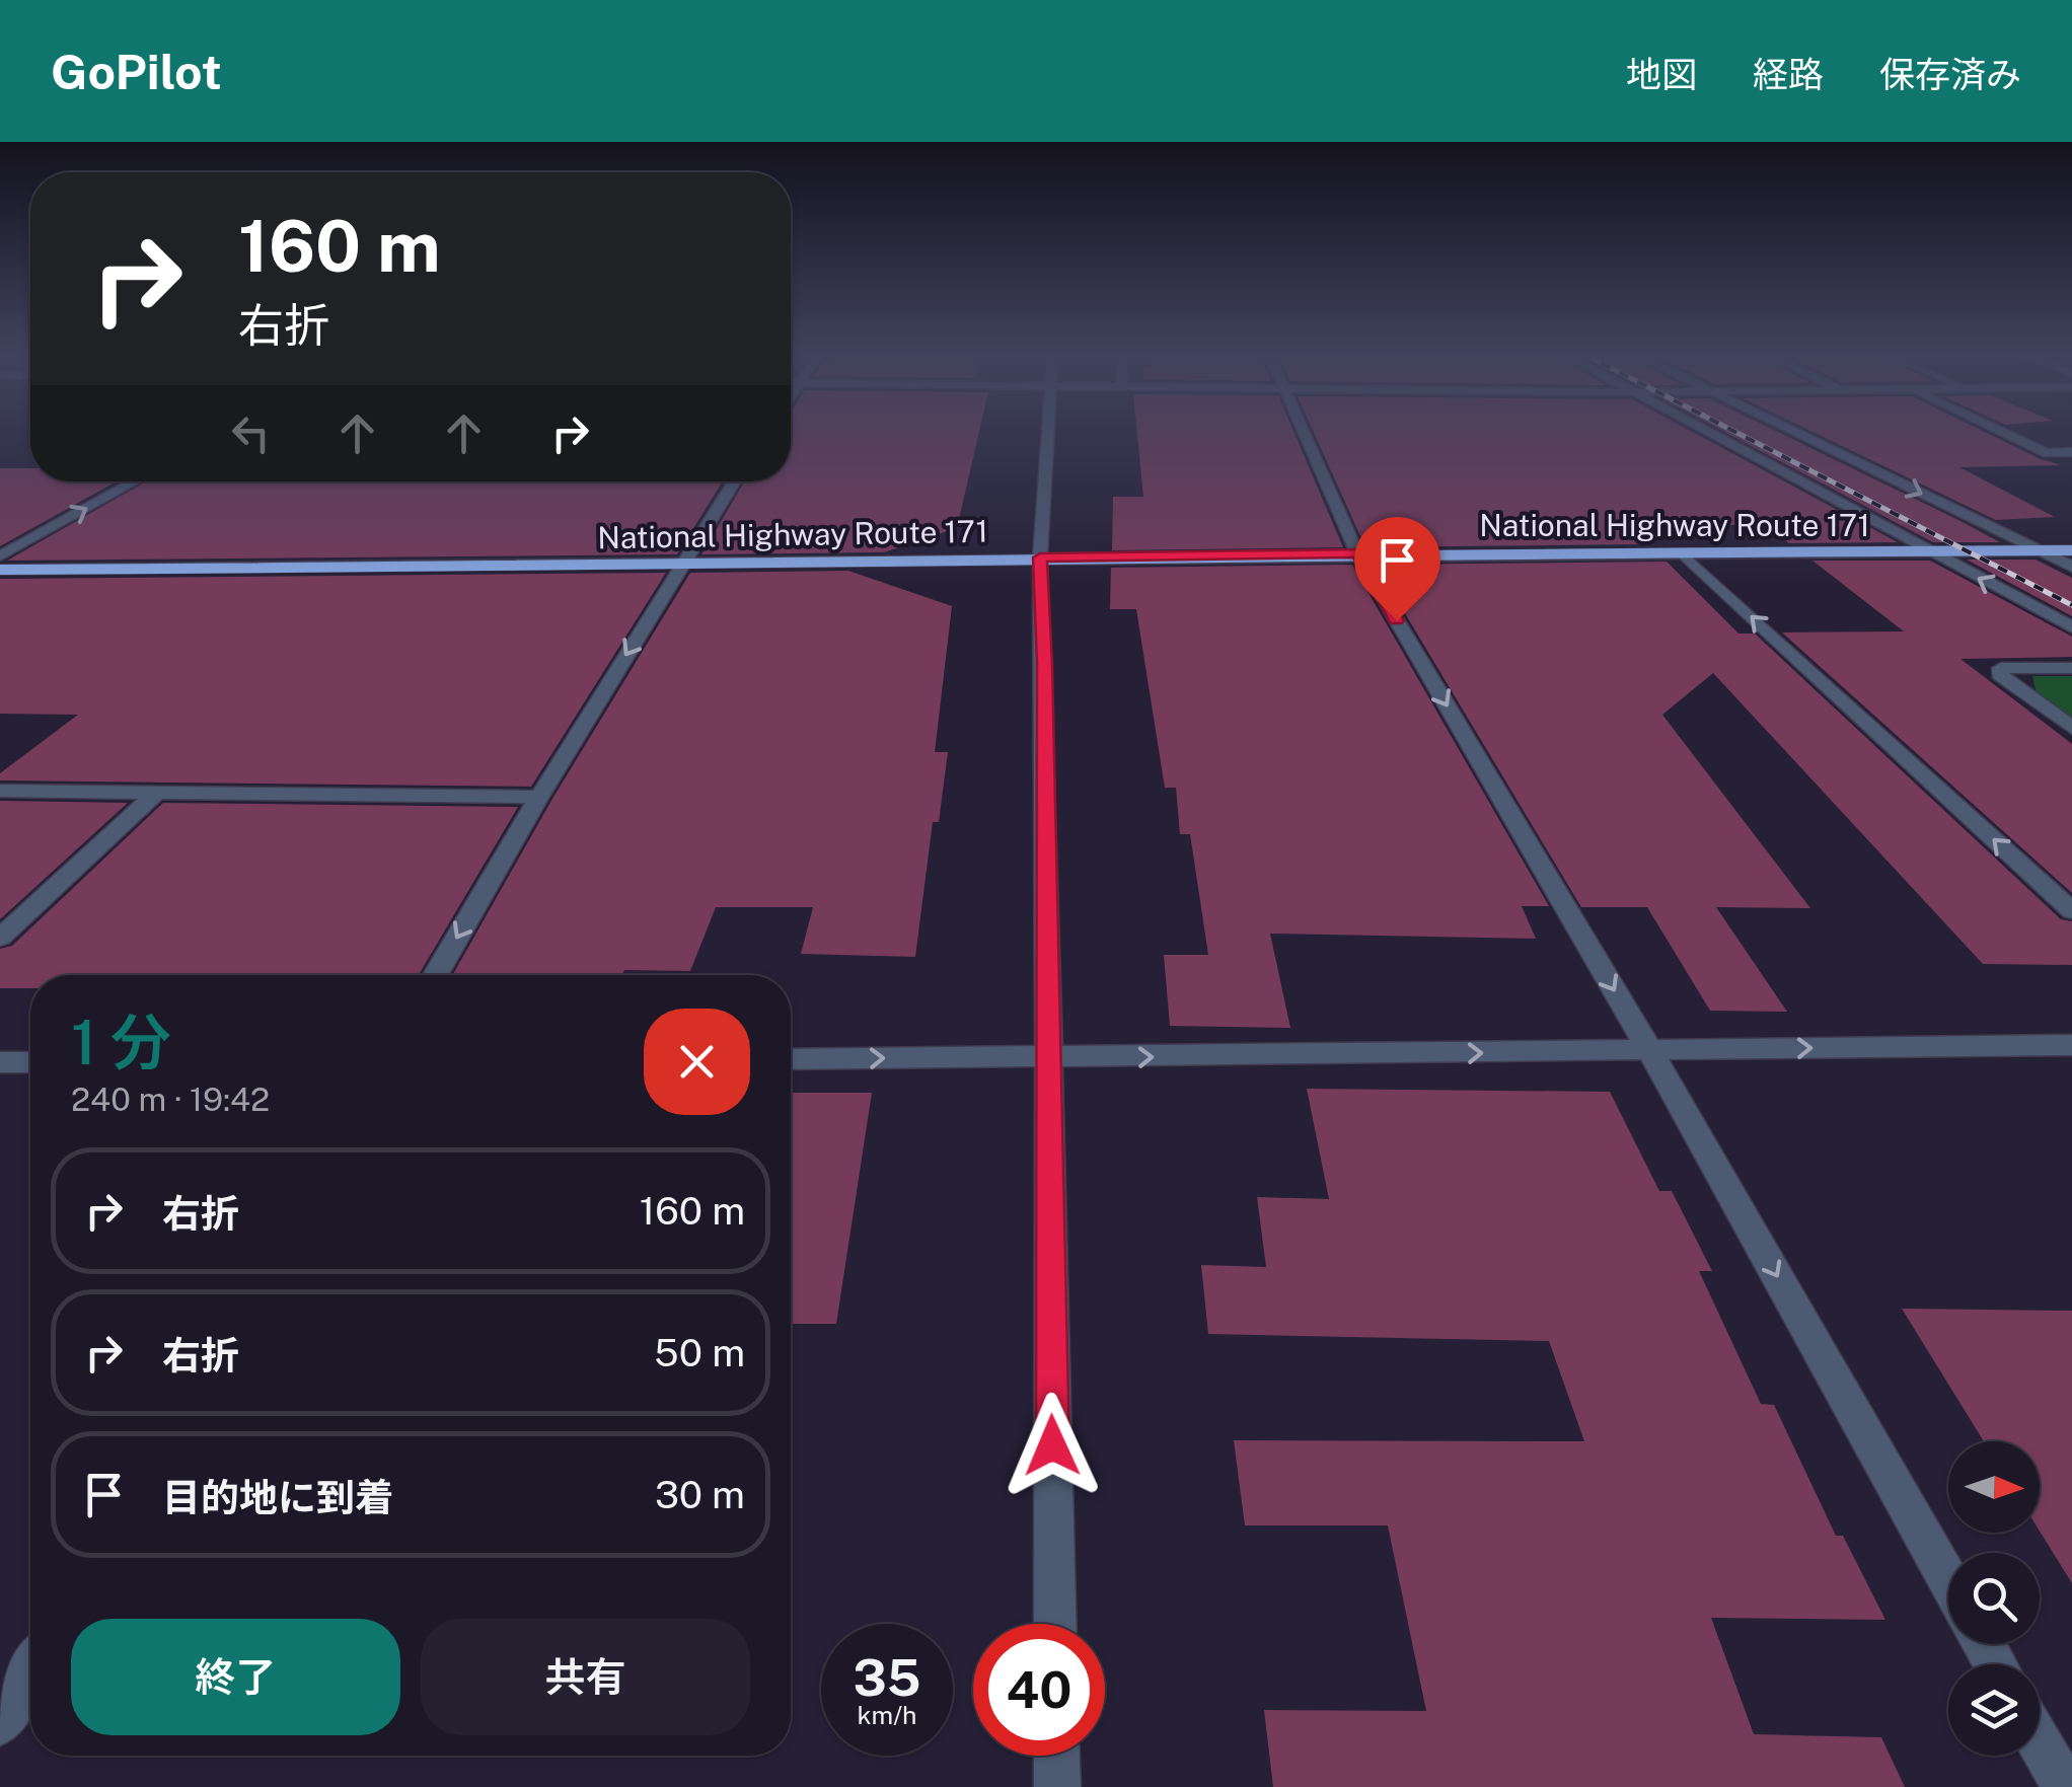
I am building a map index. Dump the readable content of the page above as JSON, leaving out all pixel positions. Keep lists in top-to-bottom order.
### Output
{
  "streets": {
    "highway": ["National Highway Route 171"]
  },
  "north": "right",
  "page": {
    "header": "GoPilot",
    "nav": ["地図", "経路", "保存済み"],
    "turn": ["160 m", "右折"],
    "heading": ["1 分", "240 m · 19:42"],
    "list": [
      {
        "name": "右折",
        "value": "160 m"
      },
      {
        "name": "右折",
        "value": "50 m"
      },
      {
        "name": "目的地に到着",
        "value": "30 m"
      }
    ],
    "buttons": ["終了", "共有"],
    "speed": "35 km/h",
    "limit": "40"
  }
}
